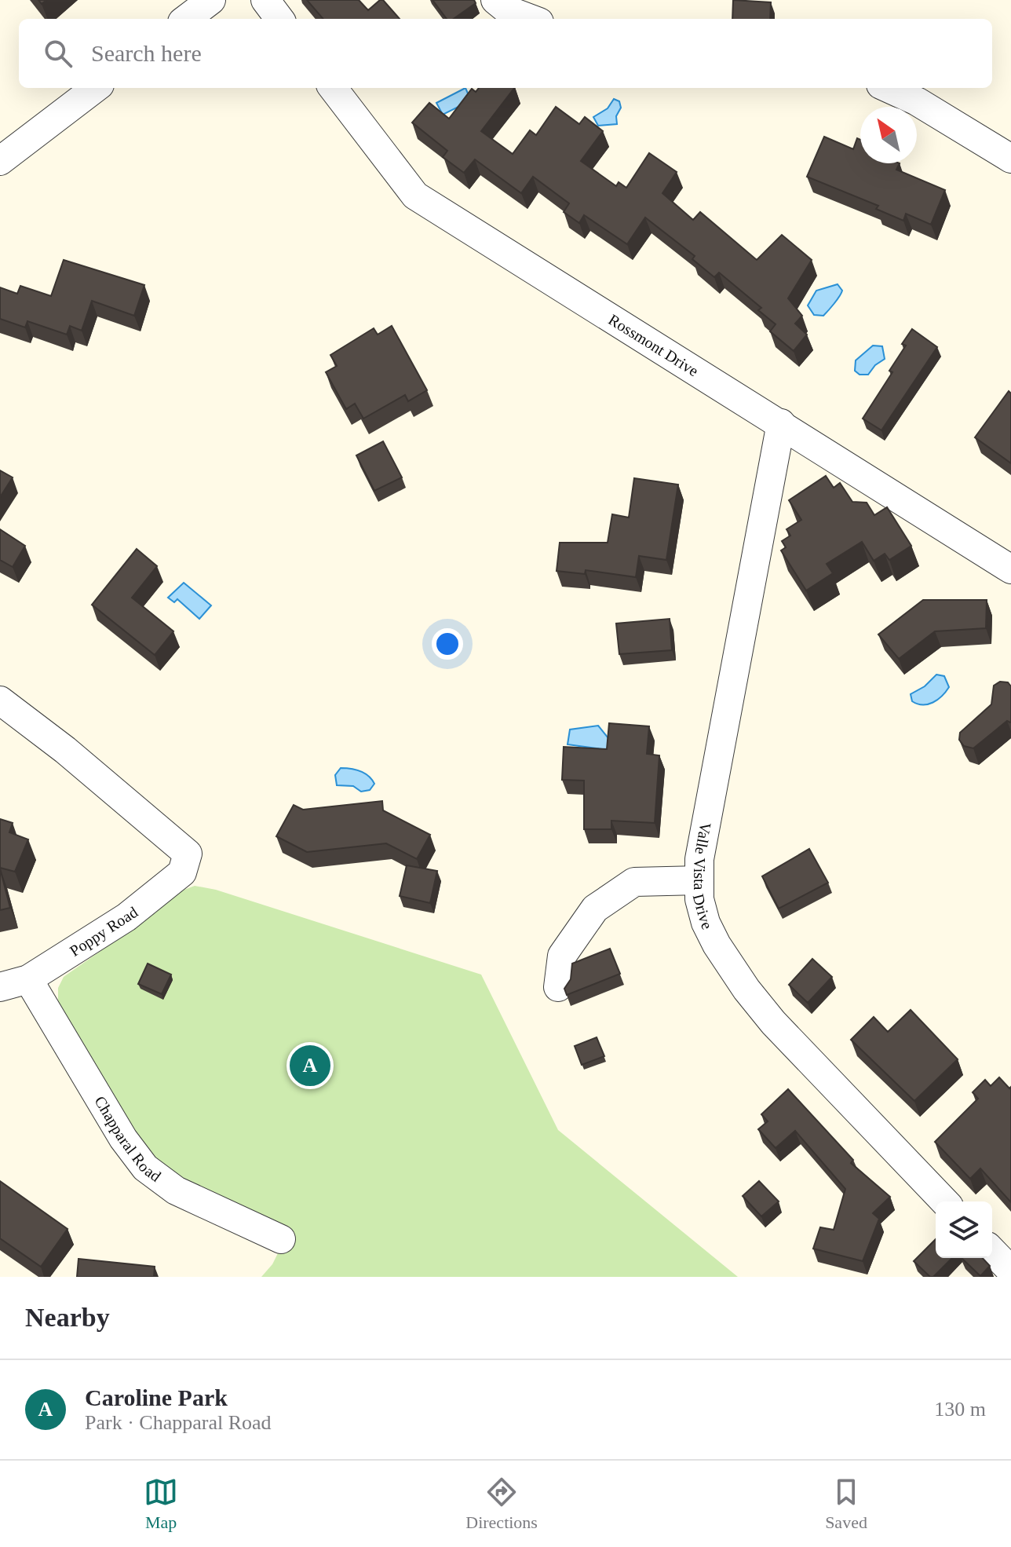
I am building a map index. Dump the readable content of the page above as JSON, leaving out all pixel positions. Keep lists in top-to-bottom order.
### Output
{
  "streets": {
    "street": [
      "Rossmont Drive",
      "Valle Vista Drive",
      "Poppy Road",
      "Chapparal Road"
    ]
  },
  "crossings": [
    ["Rossmont Drive", "Valle Vista Drive"],
    ["Poppy Road", "Chapparal Road"]
  ],
  "north": "top left",
  "page": {
    "search": "Search here",
    "pins": "A",
    "heading": "Nearby",
    "list": [
      {
        "mark": "A",
        "name": "Caroline Park",
        "note": "Park · Chapparal Road",
        "value": "130 m"
      }
    ],
    "nav": ["Map", "Directions", "Saved"]
  }
}
